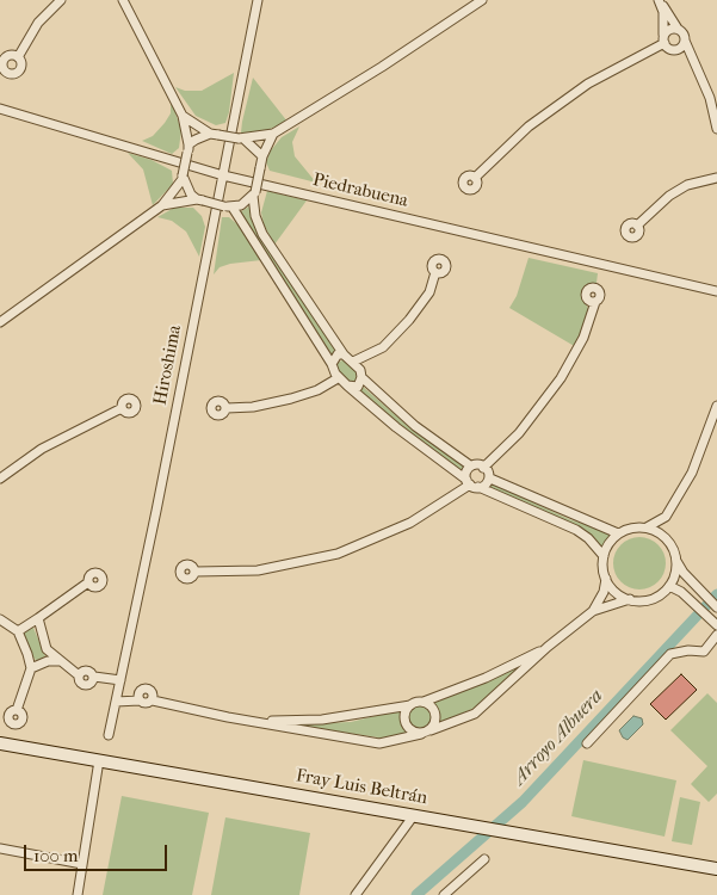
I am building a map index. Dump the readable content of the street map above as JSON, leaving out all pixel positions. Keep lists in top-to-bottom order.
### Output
{
  "streets": {
    "street": ["Piedrabuena", "Hiroshima", "Fray Luis Beltrán"]
  },
  "crossings": [
    ["Piedrabuena", "Hiroshima"]
  ],
  "water": ["Arroyo Albuera"],
  "scale_bar": "100 m"
}
